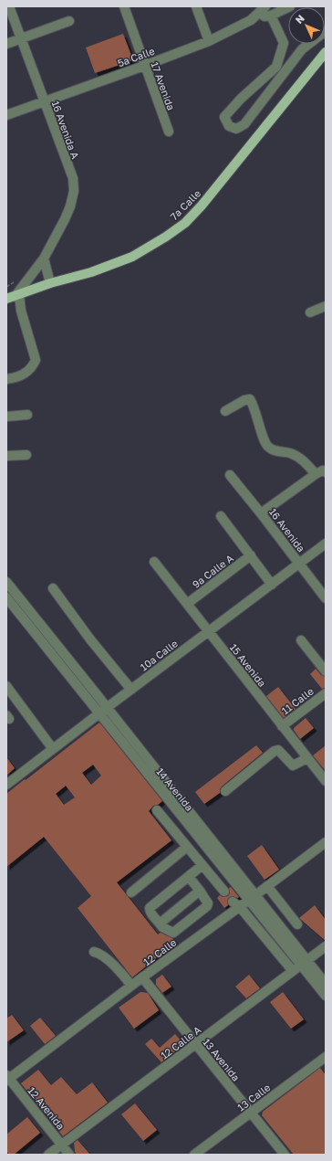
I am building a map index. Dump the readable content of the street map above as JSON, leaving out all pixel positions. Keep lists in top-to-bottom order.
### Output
{
  "streets": {
    "main road": ["7a Calle"],
    "street": [
      "5a Calle",
      "17 Avenida",
      "16 Avenida A",
      "16 Avenida",
      "9a Calle A",
      "10a Calle",
      "15 Avenida",
      "11 Calle",
      "14 Avenida",
      "12 Calle",
      "12 Calle A",
      "13 Avenida",
      "13 Calle",
      "12 Avenida"
    ]
  },
  "crossings": [
    ["5a Calle", "17 Avenida"],
    ["5a Calle", "16 Avenida A"],
    ["16 Avenida A", "7a Calle"],
    ["16 Avenida", "10a Calle"],
    ["9a Calle A", "15 Avenida"],
    ["10a Calle", "15 Avenida"],
    ["10a Calle", "14 Avenida"],
    ["15 Avenida", "11 Calle"],
    ["14 Avenida", "12 Calle"],
    ["14 Avenida", "12 Calle A"],
    ["12 Calle", "13 Avenida"],
    ["12 Calle", "12 Avenida"],
    ["12 Calle A", "13 Avenida"],
    ["12 Calle A", "12 Avenida"],
    ["13 Avenida", "13 Calle"]
  ],
  "north": "top left"
}
